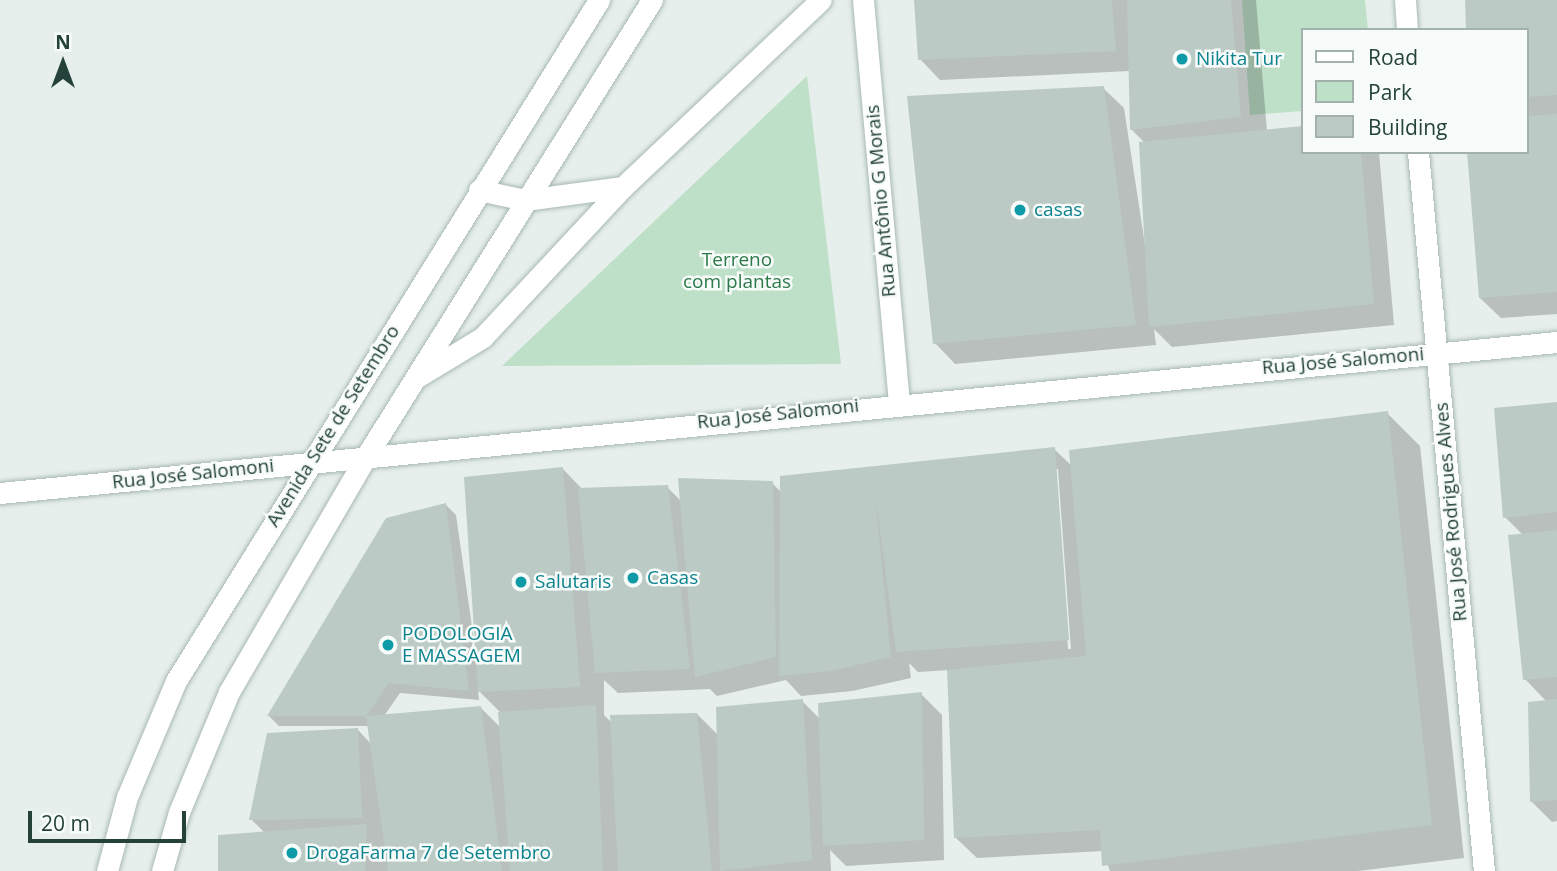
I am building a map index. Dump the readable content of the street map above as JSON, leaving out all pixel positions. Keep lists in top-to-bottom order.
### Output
{
  "streets": {
    "street": [
      "Rua Antônio G Morais",
      "Rua José Salomoni",
      "Avenida Sete de Setembro",
      "Rua José Rodrigues Alves"
    ]
  },
  "crossings": [
    ["Rua Antônio G Morais", "Rua José Salomoni"],
    ["Rua José Salomoni", "Avenida Sete de Setembro"],
    ["Rua José Salomoni", "Rua José Rodrigues Alves"]
  ],
  "parks": ["Terreno com plantas"],
  "places": [
    "Nikita Tur",
    "casas",
    "Casas",
    "Salutaris",
    "PODOLOGIA E MASSAGEM",
    "DrogaFarma 7 de Setembro"
  ],
  "legend": ["Road", "Park", "Building"],
  "scale_bar": "20 m",
  "north": "top"
}
